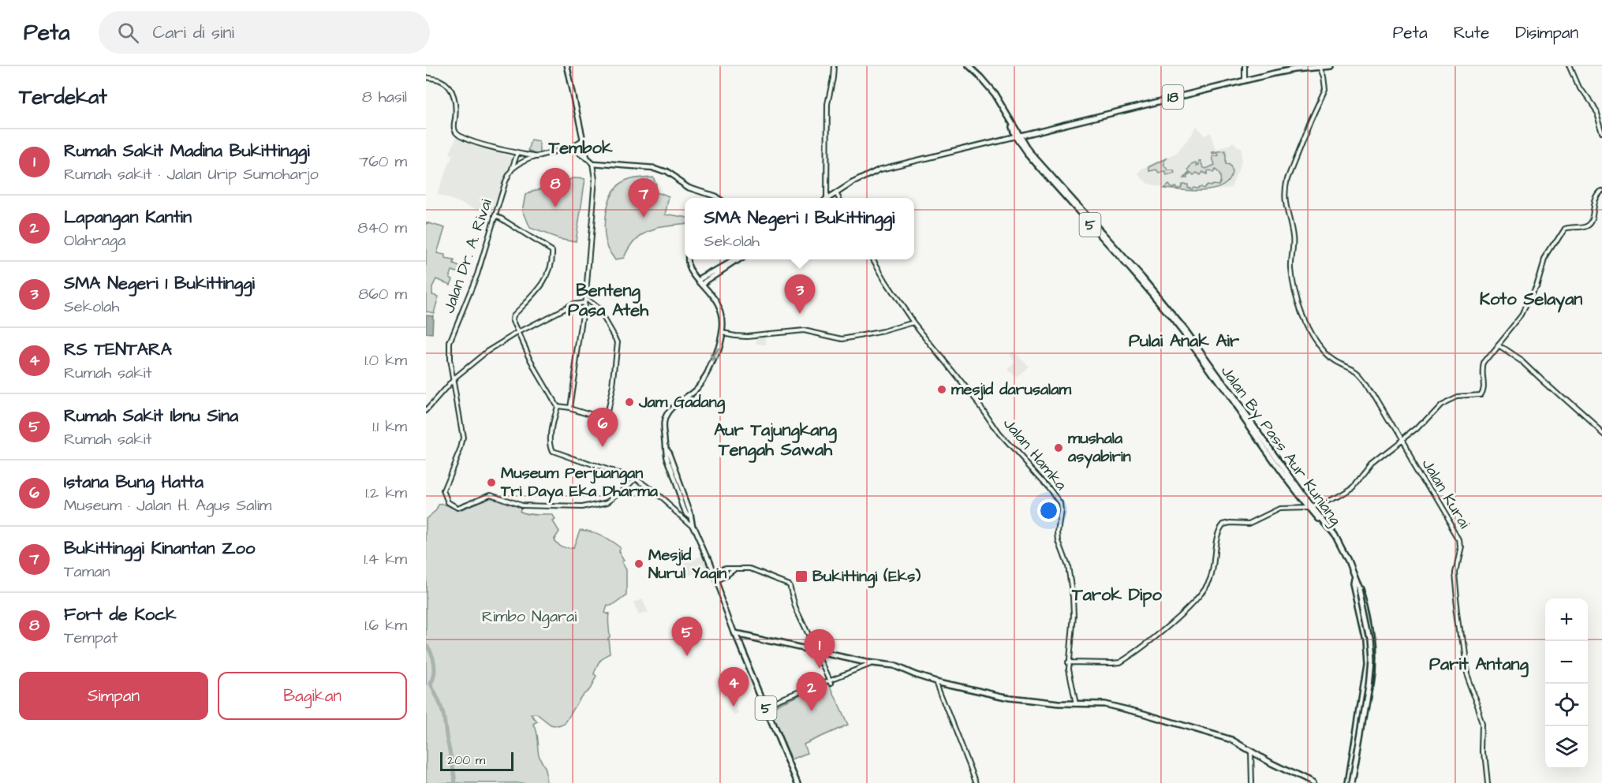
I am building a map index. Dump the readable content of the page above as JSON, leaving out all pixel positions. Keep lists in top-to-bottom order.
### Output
{
  "streets": {
    "highway": ["18", "5", "Jalan By Pass Aur Kuniang"],
    "street": ["Jalan Dr. A. Rivai", "Jalan Hamka", "Jalan Kurai"]
  },
  "crossings": [
    ["18", "5"],
    ["18", "Jalan By Pass Aur Kuniang"],
    ["18", "Jalan Kurai"],
    ["5", "Jalan By Pass Aur Kuniang"]
  ],
  "districts": [
    "Tembok",
    "Benteng Pasa Ateh",
    "Koto Selayan",
    "Pulai Anak Air",
    "Aur Tajungkang Tengah Sawah",
    "Tarok Dipo",
    "Parit Antang"
  ],
  "parks": ["Rimbo Ngarai"],
  "places": {
    "other": [
      "mesjid darusalam",
      "Jam Gadang",
      "mushala asyabirin",
      "Museum Perjuangan Tri Daya Eka Dharma",
      "Mesjid Nurul Yaqin"
    ],
    "transit": ["Bukittingi (Eks)"]
  },
  "scale_bar": "200 m",
  "page": {
    "header": "Peta",
    "search": "Cari di sini",
    "nav": ["Peta", "Rute", "Disimpan"],
    "heading": ["Terdekat", "8 hasil"],
    "list": [
      {
        "mark": "1",
        "name": "Rumah Sakit Madina Bukittinggi",
        "note": "Rumah sakit · Jalan Urip Sumoharjo",
        "value": "760 m"
      },
      {
        "mark": "2",
        "name": "Lapangan Kantin",
        "note": "Olahraga",
        "value": "840 m"
      },
      {
        "mark": "3",
        "name": "SMA Negeri 1 Bukittinggi",
        "note": "Sekolah",
        "value": "860 m"
      },
      {
        "mark": "4",
        "name": "RS TENTARA",
        "note": "Rumah sakit",
        "value": "1.0 km"
      },
      {
        "mark": "5",
        "name": "Rumah Sakit Ibnu Sina",
        "note": "Rumah sakit",
        "value": "1.1 km"
      },
      {
        "mark": "6",
        "name": "Istana Bung Hatta",
        "note": "Museum · Jalan H. Agus Salim",
        "value": "1.2 km"
      },
      {
        "mark": "7",
        "name": "Bukittinggi Kinantan Zoo",
        "note": "Taman",
        "value": "1.4 km"
      },
      {
        "mark": "8",
        "name": "Fort de Kock",
        "note": "Tempat",
        "value": "1.6 km"
      }
    ],
    "pins": [
      "8",
      "7",
      "3",
      "6",
      "5",
      "1",
      "4",
      "2"
    ],
    "popup": ["SMA Negeri 1 Bukittinggi", "Sekolah"],
    "map_buttons": ["+", "−"],
    "buttons": ["Simpan", "Bagikan"],
    "scale": "200 m"
  }
}
